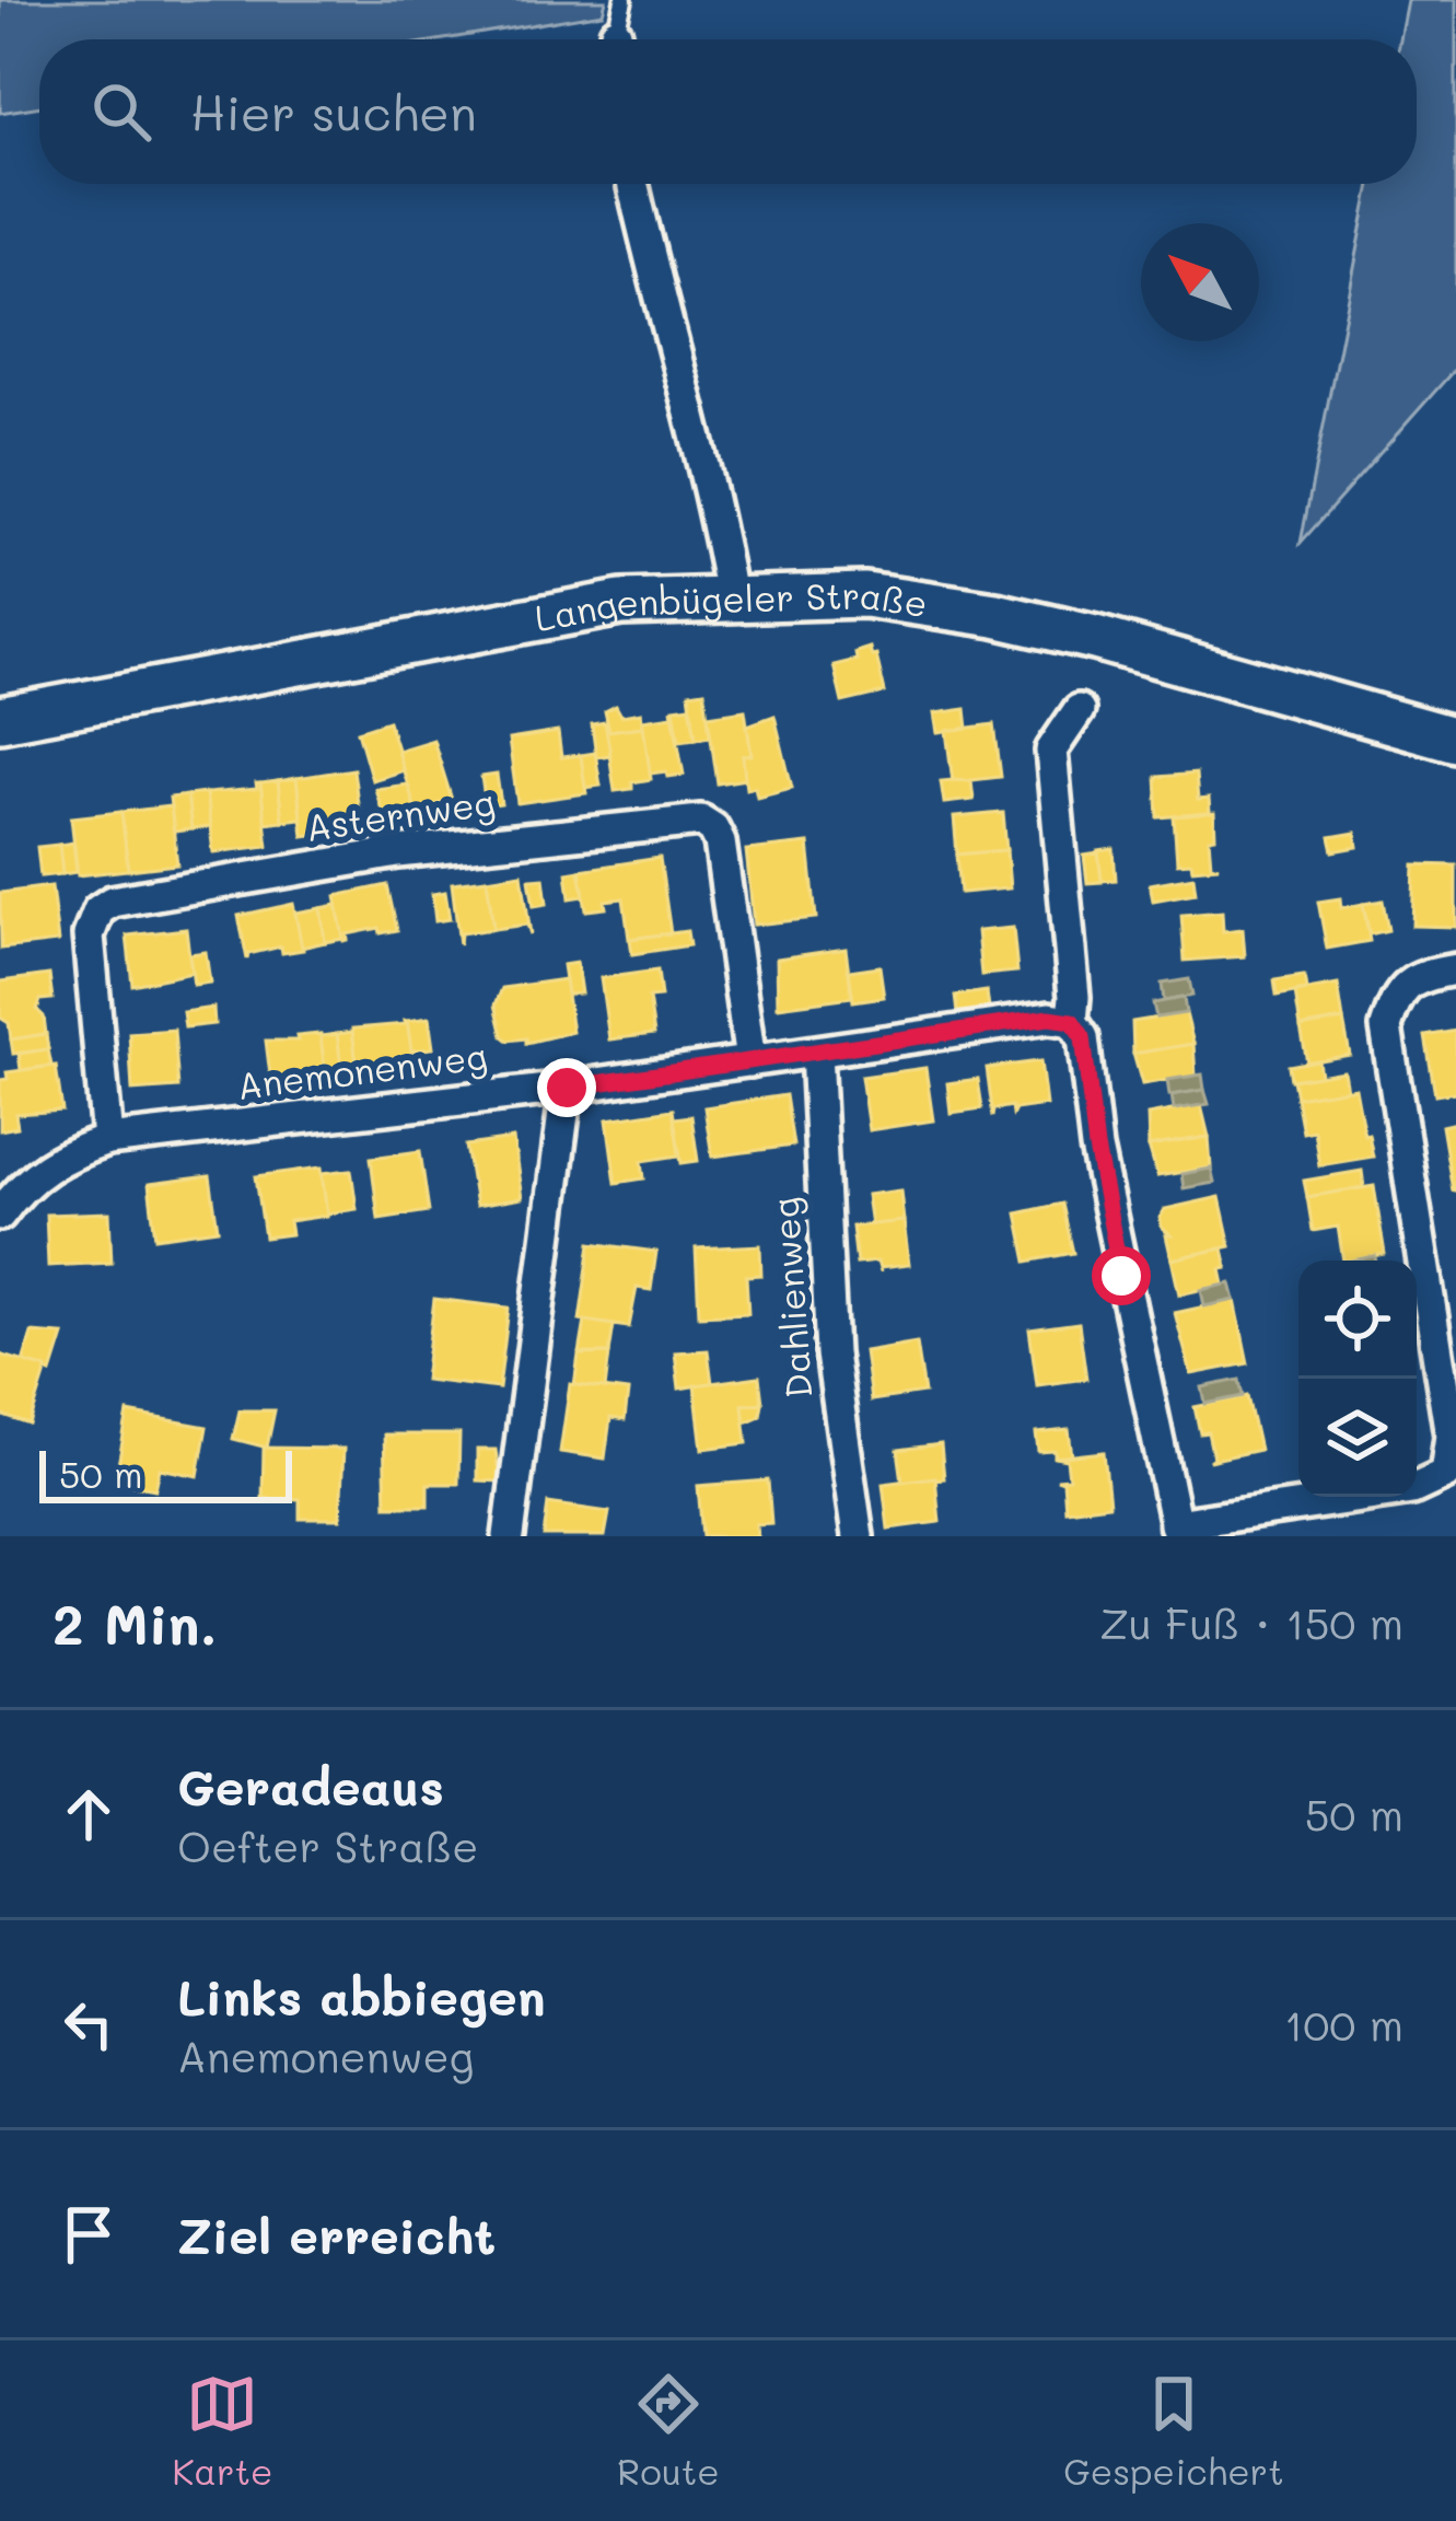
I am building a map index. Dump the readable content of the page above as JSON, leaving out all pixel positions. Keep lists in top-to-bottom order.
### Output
{
  "streets": {
    "main road": ["Langenbügeler Straße"],
    "street": ["Asternweg", "Anemonenweg", "Dahlienweg"]
  },
  "crossings": [
    ["Asternweg", "Anemonenweg"],
    ["Anemonenweg", "Dahlienweg"]
  ],
  "scale_bar": "50 m",
  "north": "top left",
  "page": {
    "search": "Hier suchen",
    "scale": "50 m",
    "heading": ["2 Min.", "Zu Fuß · 150 m"],
    "list": [
      ["Geradeaus", "Oefter Straße", "50 m"],
      ["Links abbiegen", "Anemonenweg", "100 m"],
      "Ziel erreicht"
    ],
    "nav": ["Karte", "Route", "Gespeichert"]
  }
}
